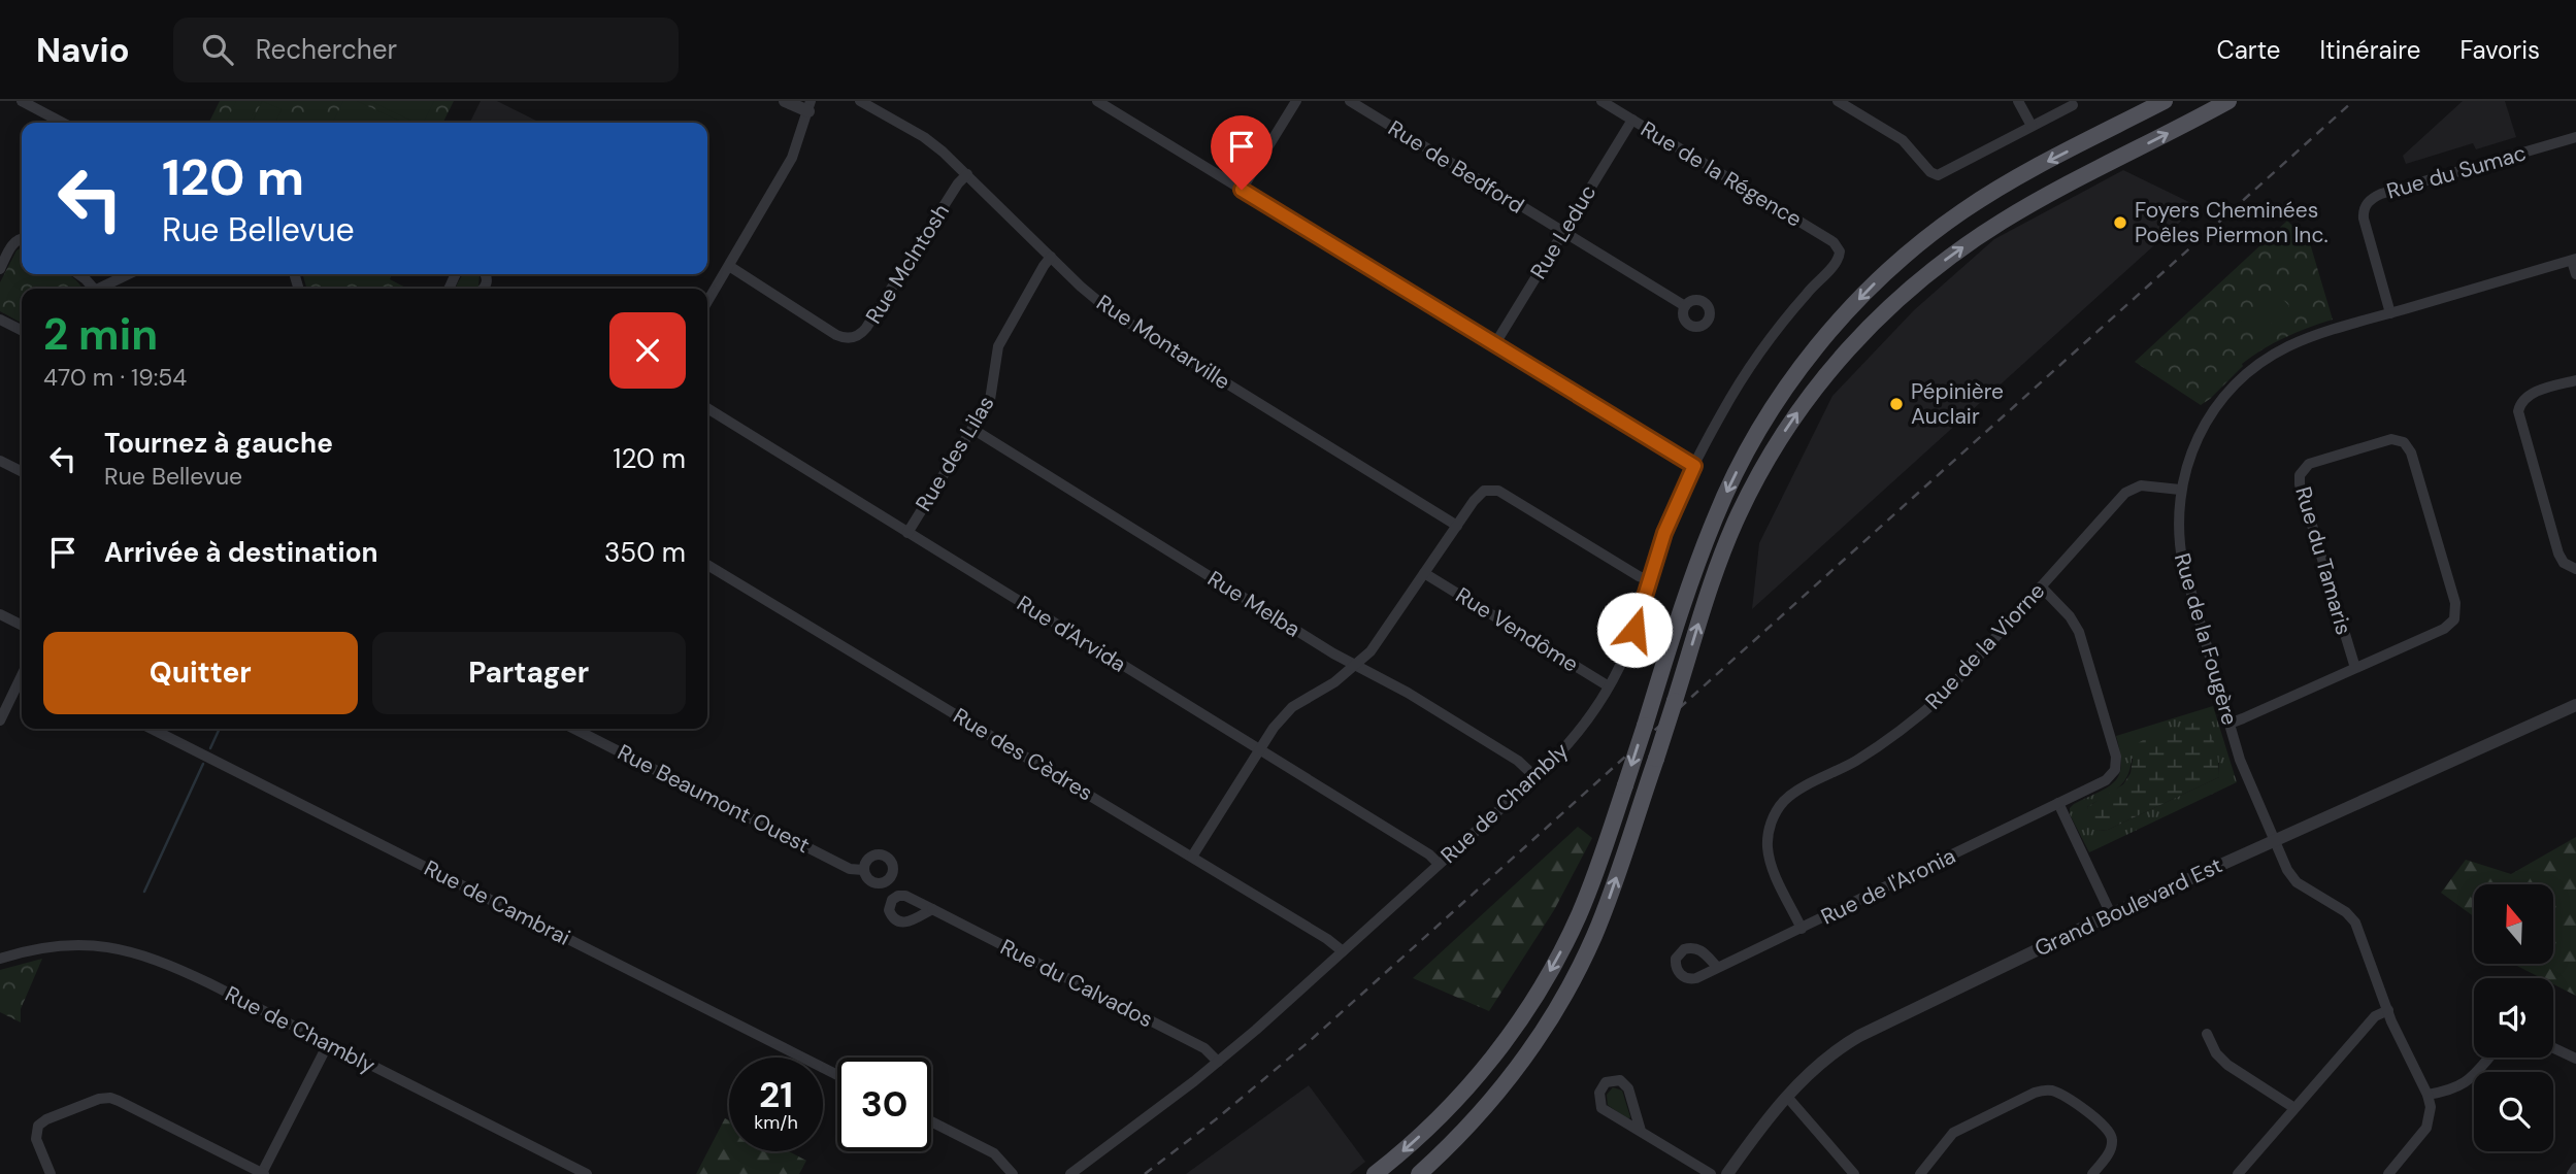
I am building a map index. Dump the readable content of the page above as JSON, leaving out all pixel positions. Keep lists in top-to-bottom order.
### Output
{
  "streets": {
    "street": [
      "Rue de Bedford",
      "Rue du Sumac",
      "Rue de la Régence",
      "Rue Leduc",
      "Rue McIntosh",
      "Rue Montarville",
      "Rue des Lilas",
      "Rue du Tamaris",
      "Rue Melba",
      "Rue Vendôme",
      "Rue d'Arvida",
      "Rue de la Fougère",
      "Rue de la Viorne",
      "Rue des Cèdres",
      "Rue Beaumont Ouest",
      "Rue de Chambly",
      "Rue de l'Aronia",
      "Rue de Cambrai",
      "Grand Boulevard Est",
      "Rue du Calvados"
    ]
  },
  "crossings": [
    ["Rue de Bedford", "Rue Leduc"],
    ["Rue du Sumac", "Rue de la Fougère"],
    ["Rue de la Régence", "Rue Leduc"],
    ["Rue de la Régence", "Rue de Chambly"],
    ["Rue McIntosh", "Rue Montarville"],
    ["Rue Montarville", "Rue des Lilas"],
    ["Rue des Lilas", "Rue Melba"],
    ["Rue des Lilas", "Rue d'Arvida"],
    ["Rue du Tamaris", "Rue de la Fougère"],
    ["Rue Melba", "Rue de Chambly"],
    ["Rue Vendôme", "Rue de Chambly"],
    ["Rue d'Arvida", "Rue de Chambly"],
    ["Rue de la Fougère", "Rue de la Viorne"],
    ["Rue de la Fougère", "Grand Boulevard Est"],
    ["Rue de la Viorne", "Rue de l'Aronia"],
    ["Rue des Cèdres", "Rue de Chambly"],
    ["Rue de Chambly", "Rue du Calvados"]
  ],
  "places": ["Foyers Cheminées Poêles Piermon Inc.", "Pépinière Auclair"],
  "north": "top",
  "page": {
    "header": "Navio",
    "search": "Rechercher",
    "nav": ["Carte", "Itinéraire", "Favoris"],
    "turn": ["120 m", "Rue Bellevue"],
    "heading": ["2 min", "470 m · 19:54"],
    "list": [
      {
        "name": "Tournez à gauche",
        "note": "Rue Bellevue",
        "value": "120 m"
      },
      {
        "name": "Arrivée à destination",
        "value": "350 m"
      }
    ],
    "buttons": ["Quitter", "Partager"],
    "speed": "21 km/h",
    "limit": "30"
  }
}
